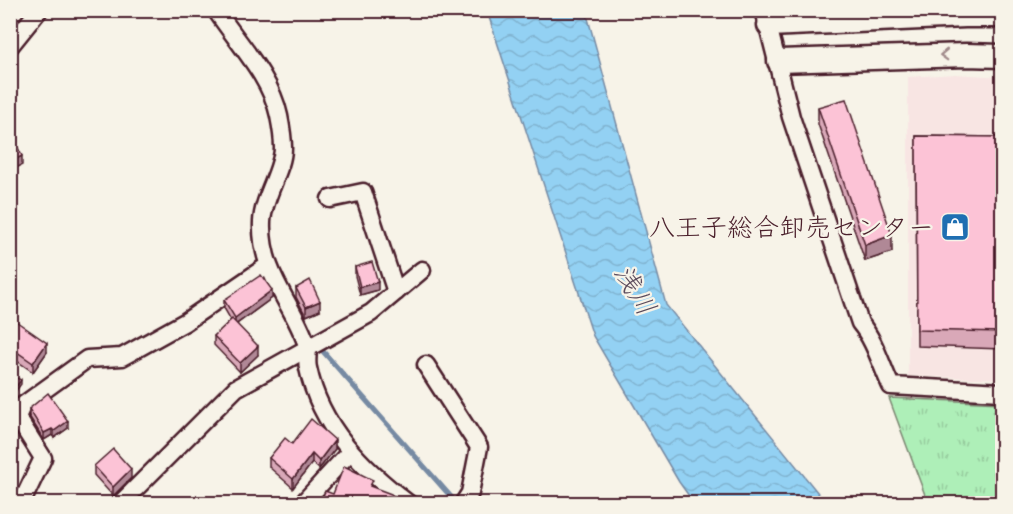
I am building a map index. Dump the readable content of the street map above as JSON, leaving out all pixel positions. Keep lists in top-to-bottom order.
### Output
{
  "water": ["浅川"],
  "places": {
    "shop": ["八王子総合卸売センター"]
  }
}
